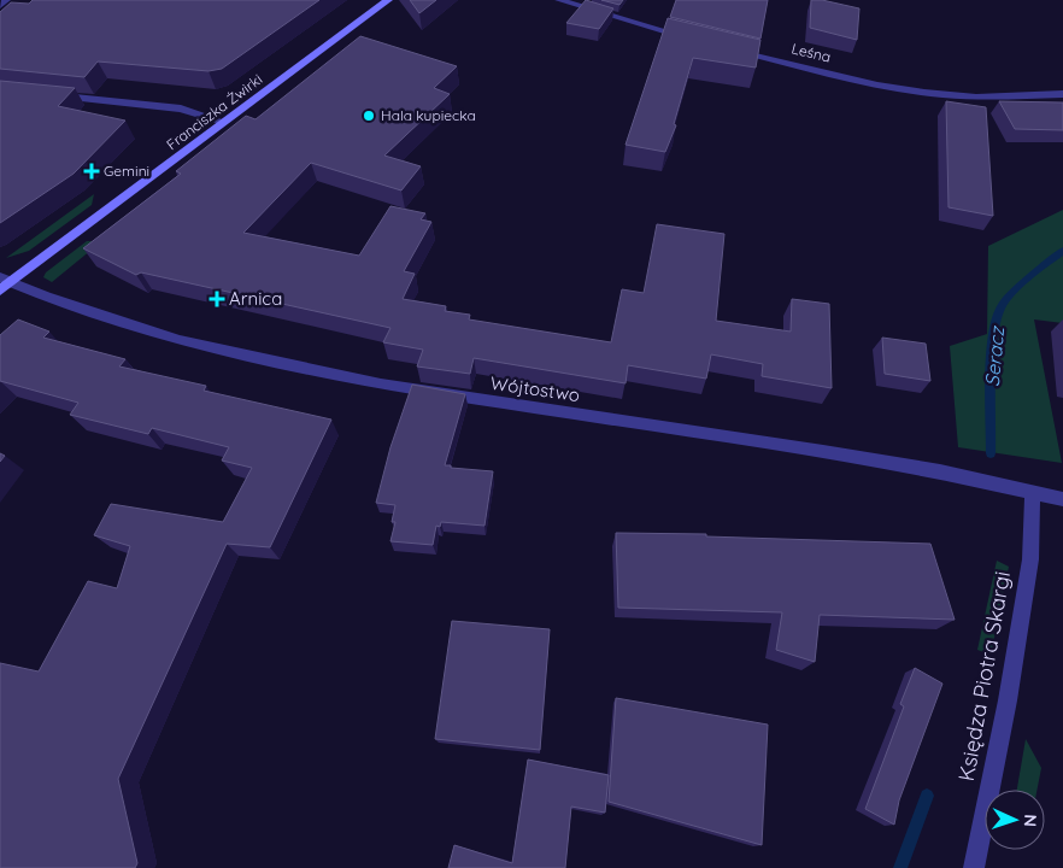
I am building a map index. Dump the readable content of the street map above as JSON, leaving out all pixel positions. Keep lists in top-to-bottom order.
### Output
{
  "streets": {
    "main road": ["Franciszka Żwirki"],
    "street": ["Leśna", "Wójtostwo", "Księdza Piotra Skargi"]
  },
  "crossings": [
    ["Franciszka Żwirki", "Wójtostwo"],
    ["Wójtostwo", "Księdza Piotra Skargi"]
  ],
  "water": ["Seracz"],
  "places": {
    "other": ["Hala kupiecka"],
    "health": ["Gemini", "Arnica"]
  },
  "north": "right"
}
